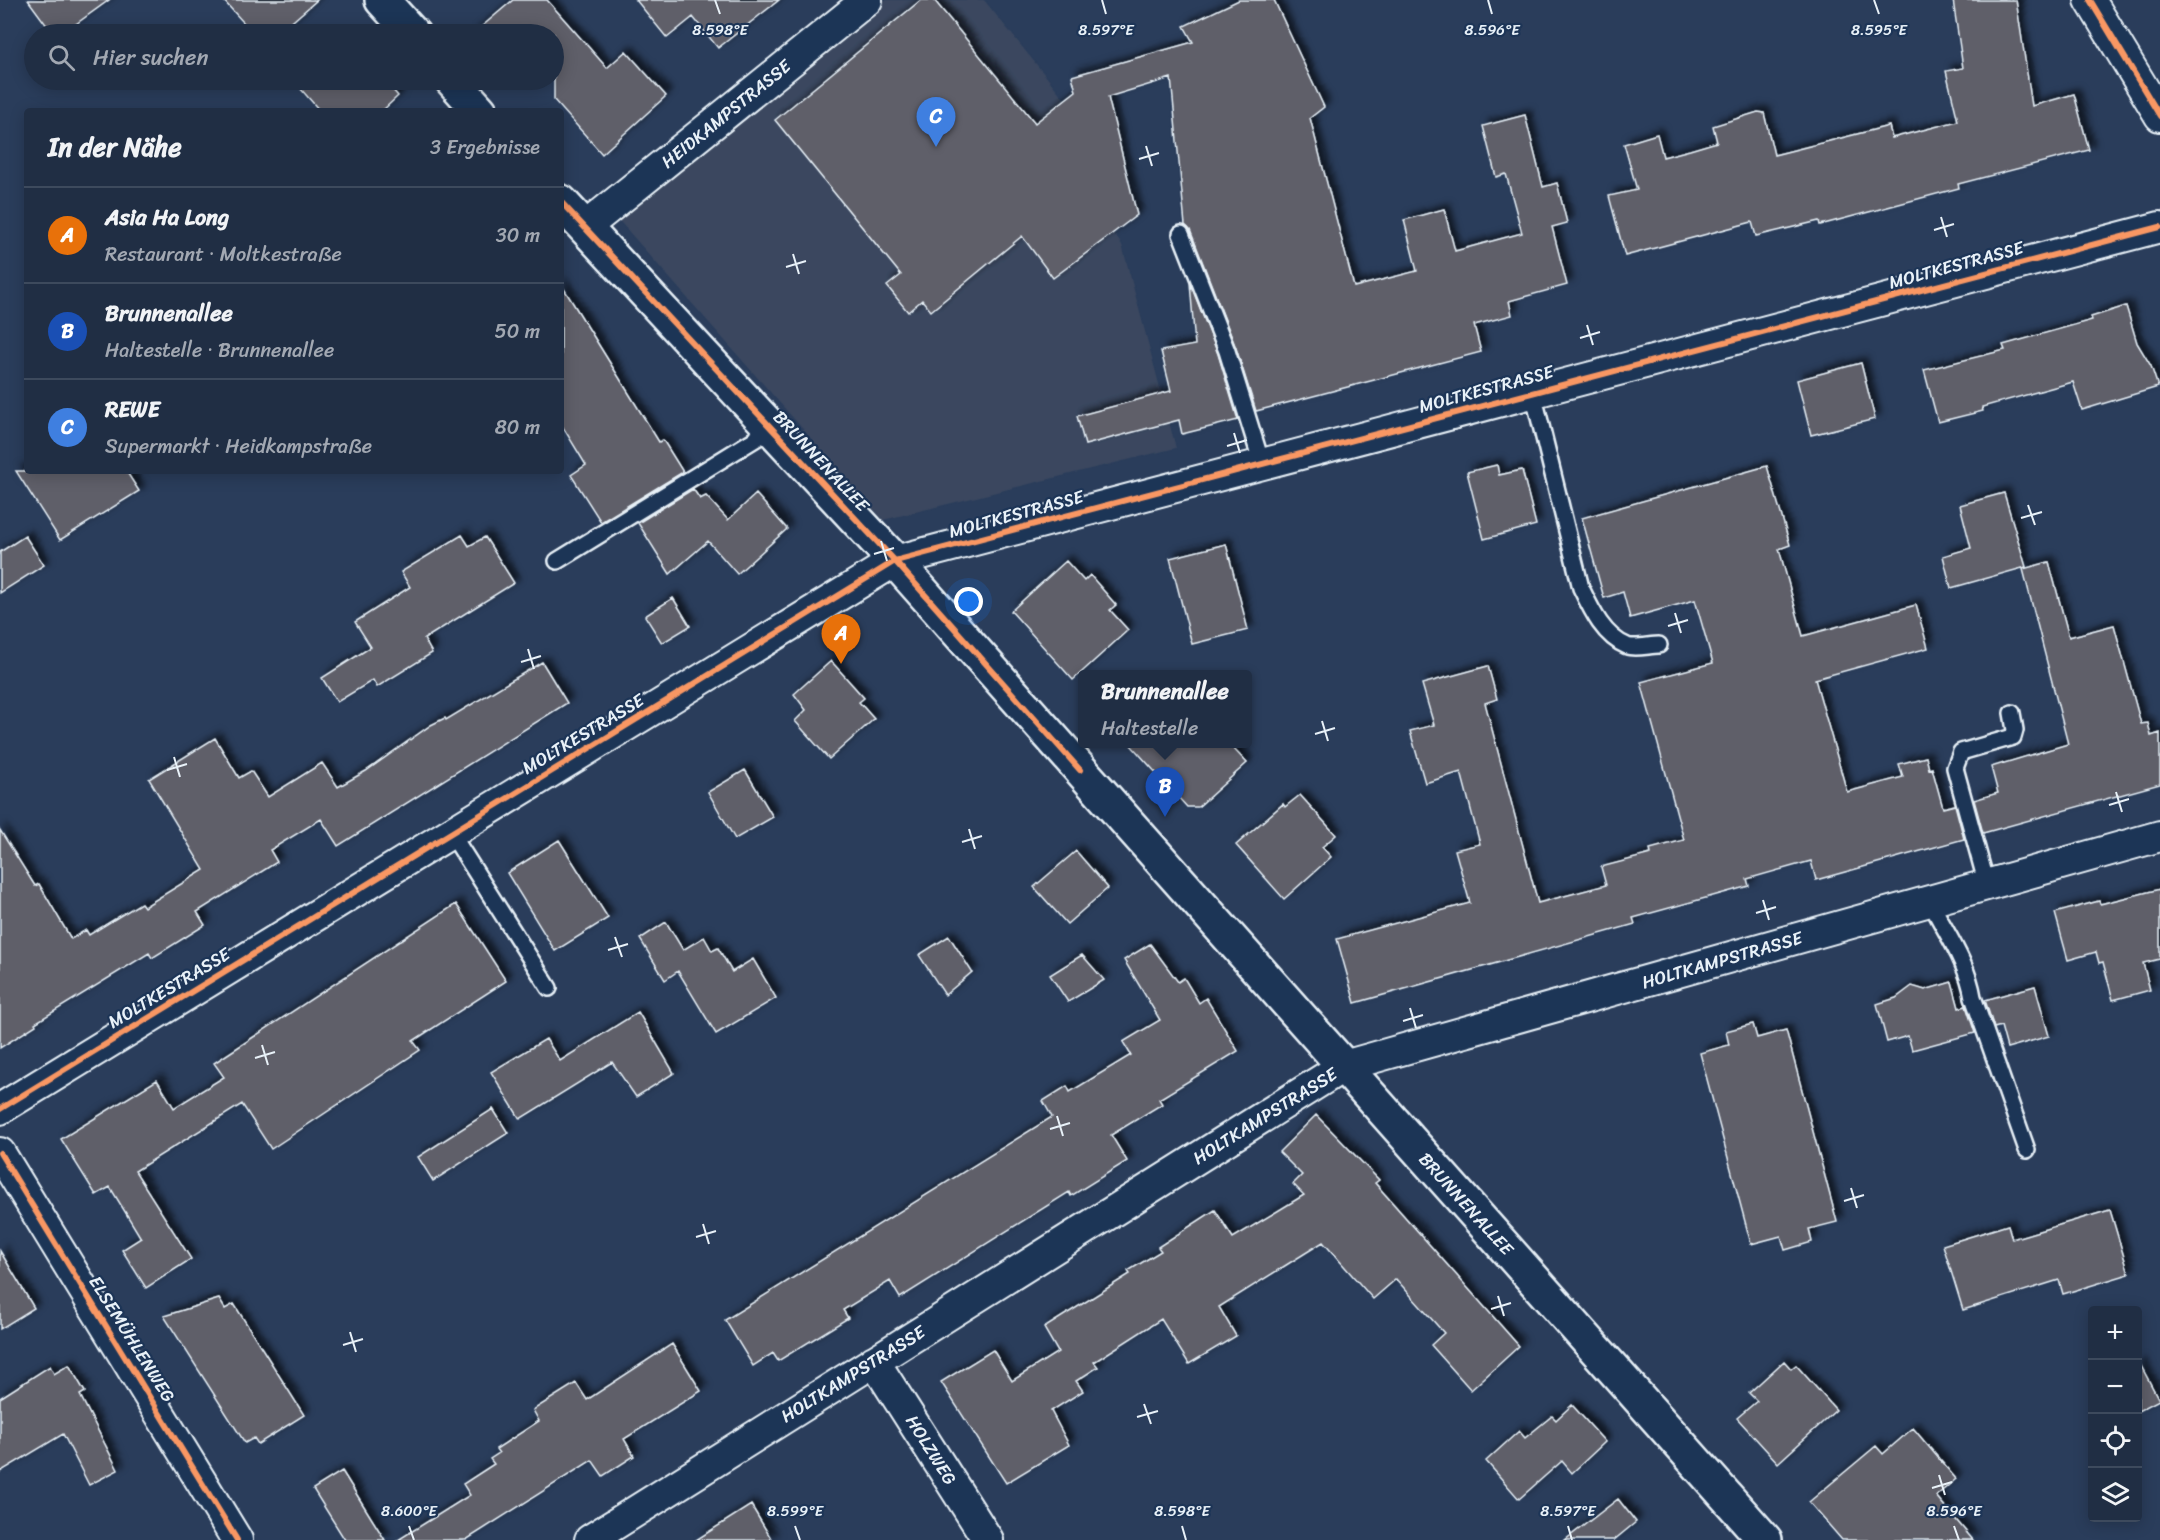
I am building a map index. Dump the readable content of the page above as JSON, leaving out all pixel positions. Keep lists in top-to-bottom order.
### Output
{
  "streets": {
    "street": [
      "HEIDKAMPSTRASSE",
      "MOLTKESTRASSE",
      "BRUNNENALLEE",
      "HOLTKAMPSTRASSE",
      "ELSEMÜHLENWEG",
      "HOLZWEG"
    ]
  },
  "crossings": [
    ["HEIDKAMPSTRASSE", "BRUNNENALLEE"],
    ["MOLTKESTRASSE", "BRUNNENALLEE"],
    ["BRUNNENALLEE", "HOLTKAMPSTRASSE"],
    ["HOLTKAMPSTRASSE", "HOLZWEG"]
  ],
  "page": {
    "search": "Hier suchen",
    "pins": ["C", "A", "B"],
    "heading": ["In der Nähe", "3 Ergebnisse"],
    "list": [
      {
        "mark": "A",
        "name": "Asia Ha Long",
        "note": "Restaurant · Moltkestraße",
        "value": "30 m"
      },
      {
        "mark": "B",
        "name": "Brunnenallee",
        "note": "Haltestelle · Brunnenallee",
        "value": "50 m"
      },
      {
        "mark": "C",
        "name": "REWE",
        "note": "Supermarkt · Heidkampstraße",
        "value": "80 m"
      }
    ],
    "popup": ["Brunnenallee", "Haltestelle"],
    "map_buttons": ["+", "−"]
  },
  "coordinates": [
    "8.598°E",
    "8.597°E",
    "8.596°E",
    "8.595°E",
    "8.600°E",
    "8.599°E"
  ]
}
